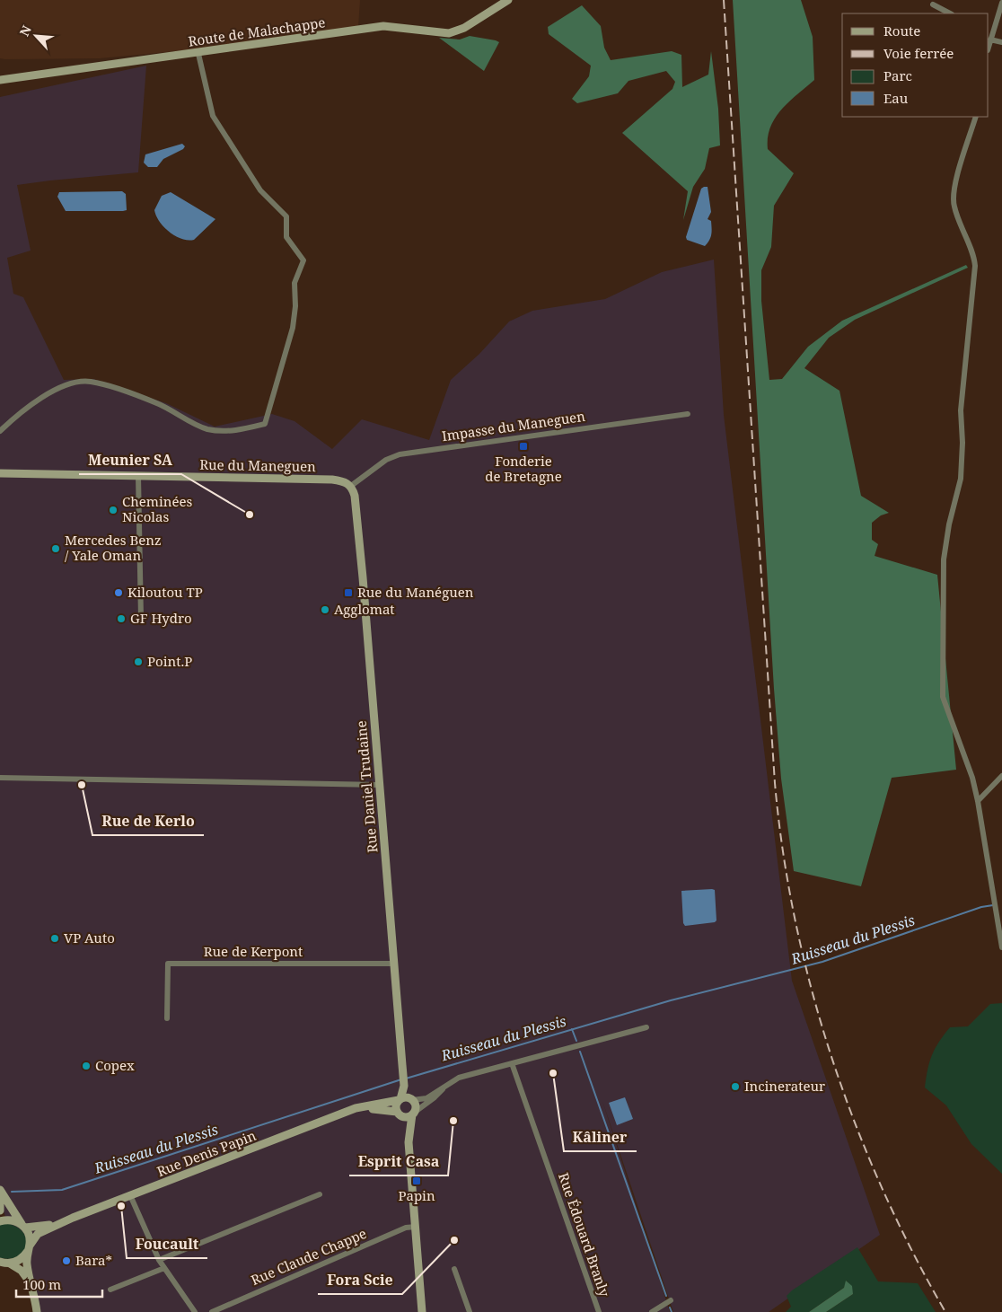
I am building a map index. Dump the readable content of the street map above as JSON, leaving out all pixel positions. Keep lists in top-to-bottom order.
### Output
{
  "streets": {
    "street": [
      "Route de Malachappe",
      "Impasse du Maneguen",
      "Rue du Maneguen",
      "Rue Daniel Trudaine",
      "Rue de Kerpont",
      "Rue Denis Papin",
      "Rue Édouard Branly",
      "Rue Claude Chappe"
    ]
  },
  "crossings": [
    ["Impasse du Maneguen", "Rue du Maneguen"],
    ["Impasse du Maneguen", "Rue Daniel Trudaine"],
    ["Rue du Maneguen", "Rue Daniel Trudaine"],
    ["Rue Daniel Trudaine", "Rue de Kerpont"],
    ["Rue Daniel Trudaine", "Rue Denis Papin"]
  ],
  "water": ["Ruisseau du Plessis"],
  "places": {
    "transit": ["Fonderie de Bretagne", "Rue du Manéguen", "Papin"],
    "other": [
      "Cheminées Nicolas",
      "Meunier SA",
      "Mercedes Benz / Yale Oman",
      "Kiloutou TP",
      "Agglomat",
      "GF Hydro",
      "Point.P",
      "Rue de Kerlo",
      "VP Auto",
      "Copex",
      "Kâliner",
      "Incinerateur",
      "Esprit Casa",
      "Foucault",
      "Fora Scie",
      "Bara*"
    ]
  },
  "legend": [
    "Route",
    "Voie ferrée",
    "Parc",
    "Eau"
  ],
  "scale_bar": "100 m",
  "north": "top left"
}
